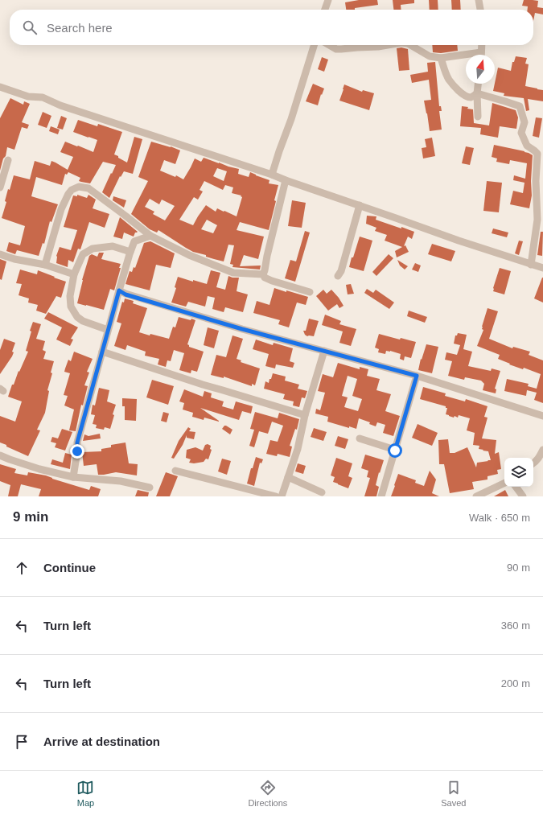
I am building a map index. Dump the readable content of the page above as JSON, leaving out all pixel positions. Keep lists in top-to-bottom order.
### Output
{
  "north": "top",
  "page": {
    "search": "Search here",
    "heading": ["9 min", "Walk · 650 m"],
    "list": [
      ["Continue", "90 m"],
      ["Turn left", "360 m"],
      ["Turn left", "200 m"],
      "Arrive at destination"
    ],
    "nav": ["Map", "Directions", "Saved"]
  }
}
